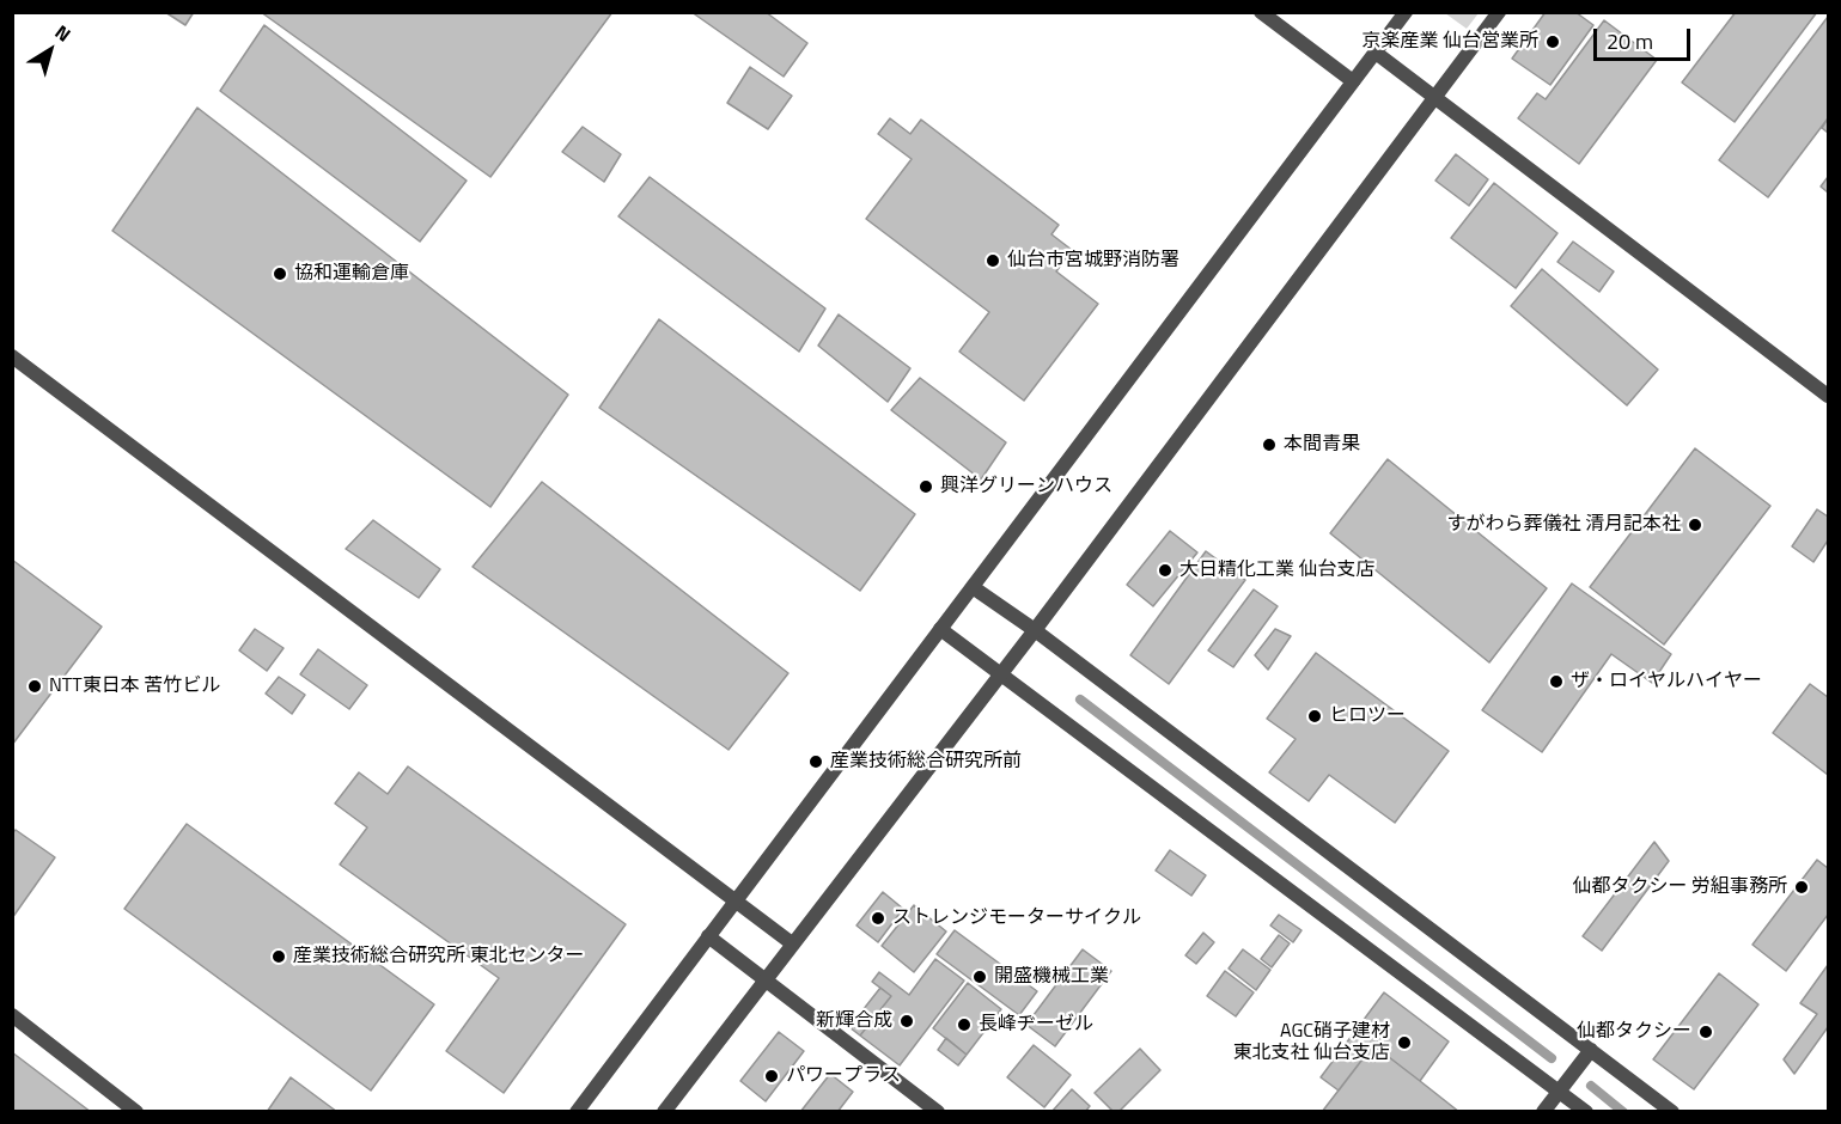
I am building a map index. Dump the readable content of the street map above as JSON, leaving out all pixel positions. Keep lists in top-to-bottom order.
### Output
{
  "places": [
    "京楽産業 仙台営業所",
    "仙台市宮城野消防署",
    "協和運輸倉庫",
    "本間青果",
    "興洋グリーンハウス",
    "すがわら葬儀社 清月記本社",
    "大日精化工業 仙台支店",
    "ザ・ロイヤルハイヤー",
    "NTT東日本 苦竹ビル",
    "ヒロツー",
    "産業技術総合研究所前",
    "仙都タクシー 労組事務所",
    "ストレンジモーターサイクル",
    "産業技術総合研究所 東北センター",
    "開盛機械工業",
    "新輝合成",
    "長峰ヂーゼル",
    "仙都タクシー",
    "AGC硝子建材 東北支社 仙台支店",
    "パワープラス"
  ],
  "scale_bar": "20 m",
  "north": "top right"
}
